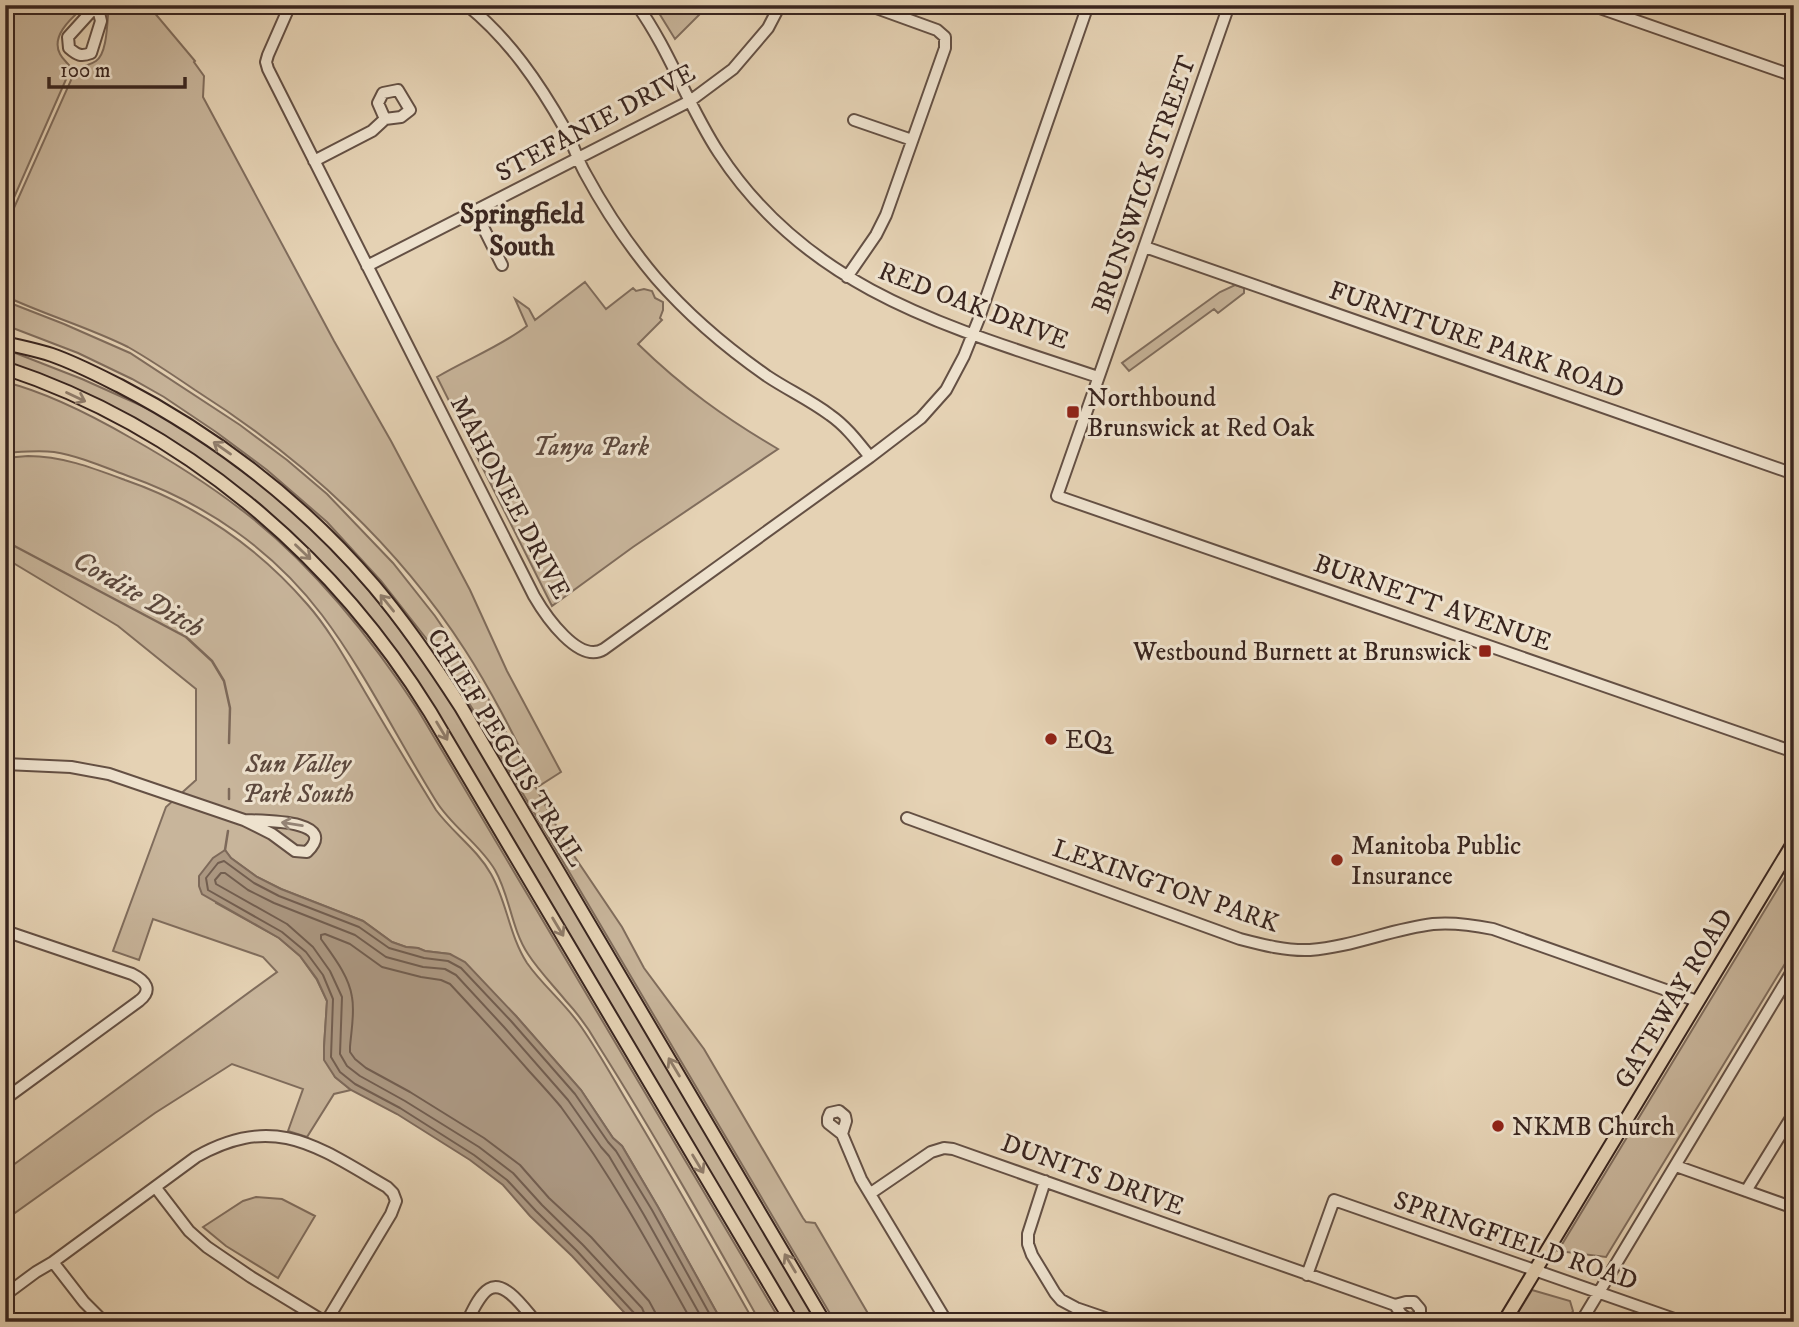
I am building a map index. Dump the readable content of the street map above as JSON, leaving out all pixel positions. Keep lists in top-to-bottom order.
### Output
{
  "streets": {
    "main road": ["CHIEF PEGUIS TRAIL", "GATEWAY ROAD"],
    "street": [
      "STEFANIE DRIVE",
      "BRUNSWICK STREET",
      "RED OAK DRIVE",
      "FURNITURE PARK ROAD",
      "MAHONEE DRIVE",
      "BURNETT AVENUE",
      "LEXINGTON PARK",
      "DUNITS DRIVE",
      "SPRINGFIELD ROAD"
    ]
  },
  "crossings": [
    ["STEFANIE DRIVE", "RED OAK DRIVE"],
    ["STEFANIE DRIVE", "MAHONEE DRIVE"],
    ["BRUNSWICK STREET", "RED OAK DRIVE"],
    ["BRUNSWICK STREET", "FURNITURE PARK ROAD"],
    ["BRUNSWICK STREET", "BURNETT AVENUE"],
    ["RED OAK DRIVE", "MAHONEE DRIVE"],
    ["LEXINGTON PARK", "GATEWAY ROAD"],
    ["GATEWAY ROAD", "SPRINGFIELD ROAD"],
    ["DUNITS DRIVE", "SPRINGFIELD ROAD"]
  ],
  "districts": ["Springfield South"],
  "water": ["Cordite Ditch"],
  "parks": ["Tanya Park", "Sun Valley Park South"],
  "places": {
    "transit": ["Northbound Brunswick at Red Oak", "Westbound Burnett at Brunswick"],
    "other": ["EQ3", "Manitoba Public Insurance", "NKMB Church"]
  },
  "scale_bar": "100 m"
}
